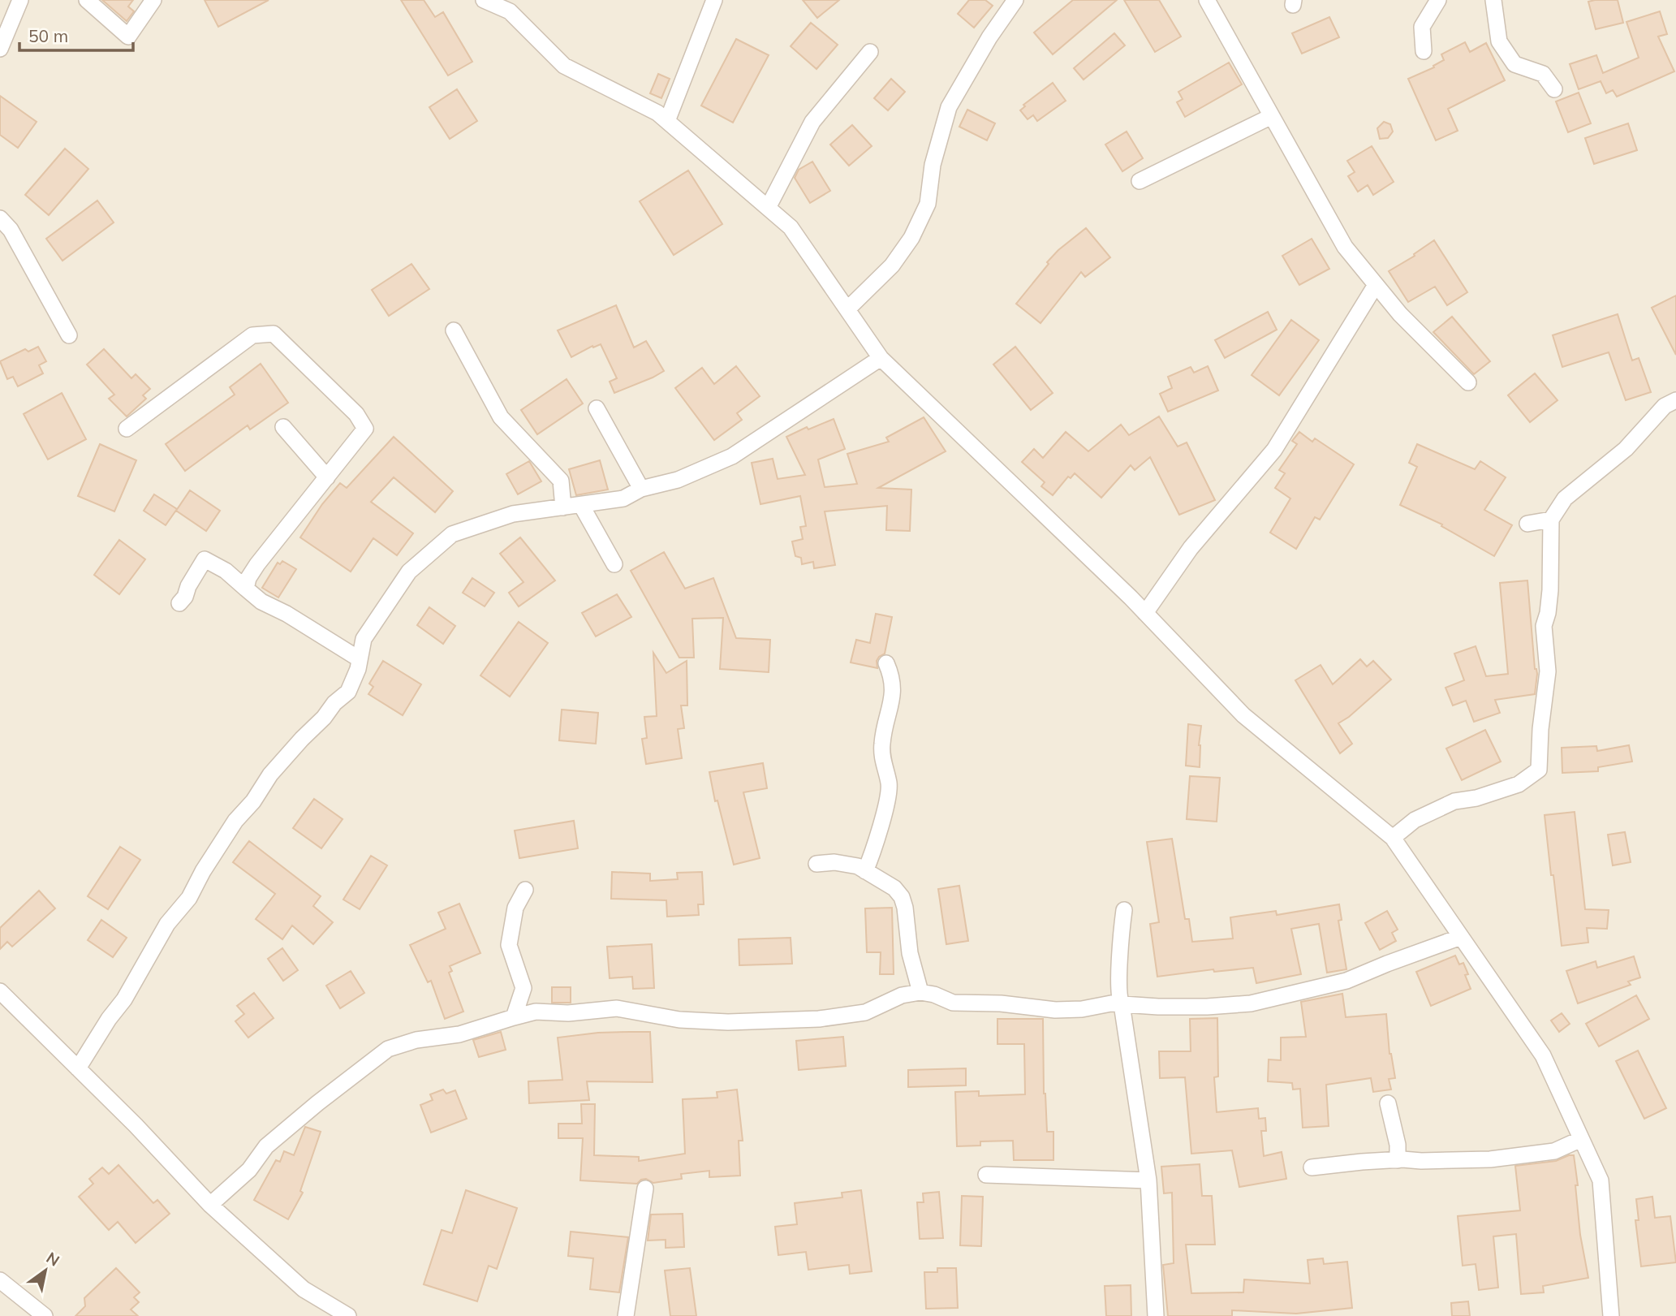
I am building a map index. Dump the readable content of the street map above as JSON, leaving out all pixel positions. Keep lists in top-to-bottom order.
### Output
{
  "scale_bar": "50 m",
  "north": "top right"
}
